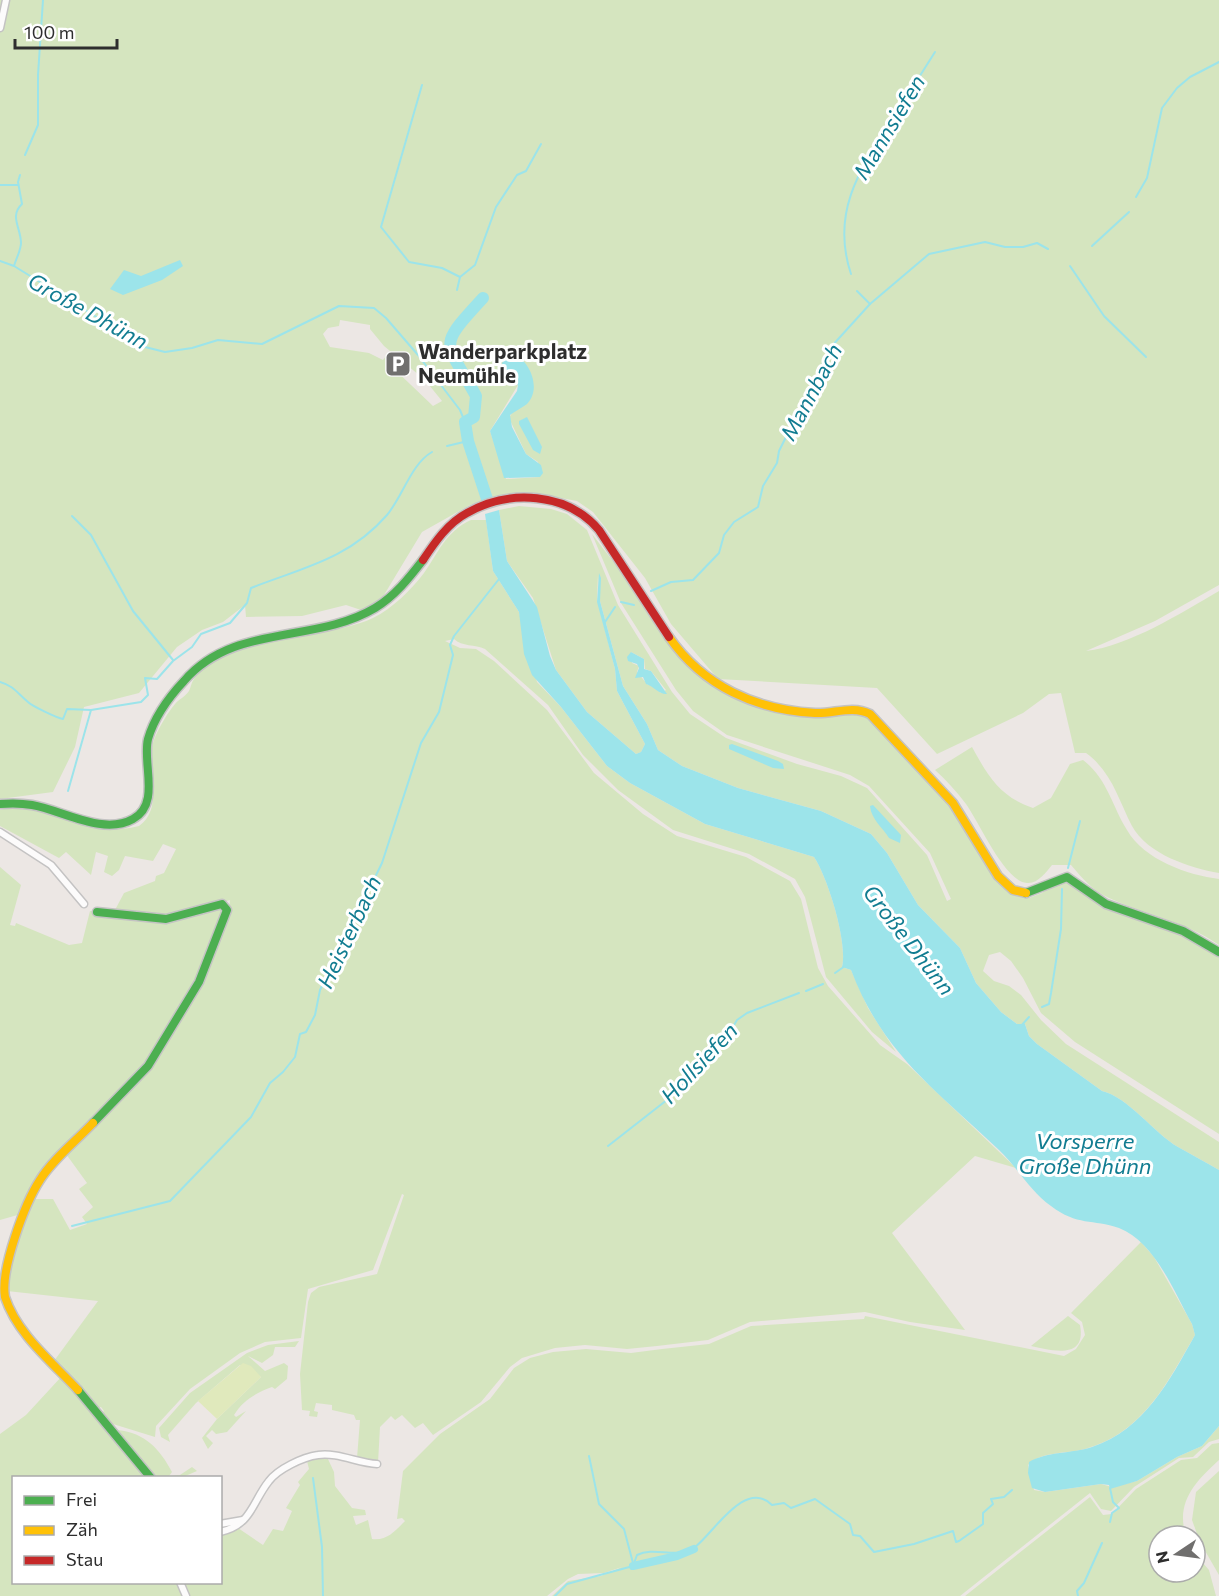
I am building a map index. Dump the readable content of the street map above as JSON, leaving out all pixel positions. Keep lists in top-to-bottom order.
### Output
{
  "water": [
    "Mannsiefen",
    "Große Dhünn",
    "Mannbach",
    "Heisterbach",
    "Hollsiefen",
    "Vorsperre Große Dhünn"
  ],
  "places": {
    "parking": ["Wanderparkplatz Neumühle"]
  },
  "legend": ["Frei", "Zäh", "Stau"],
  "scale_bar": "100 m",
  "north": "left"
}
